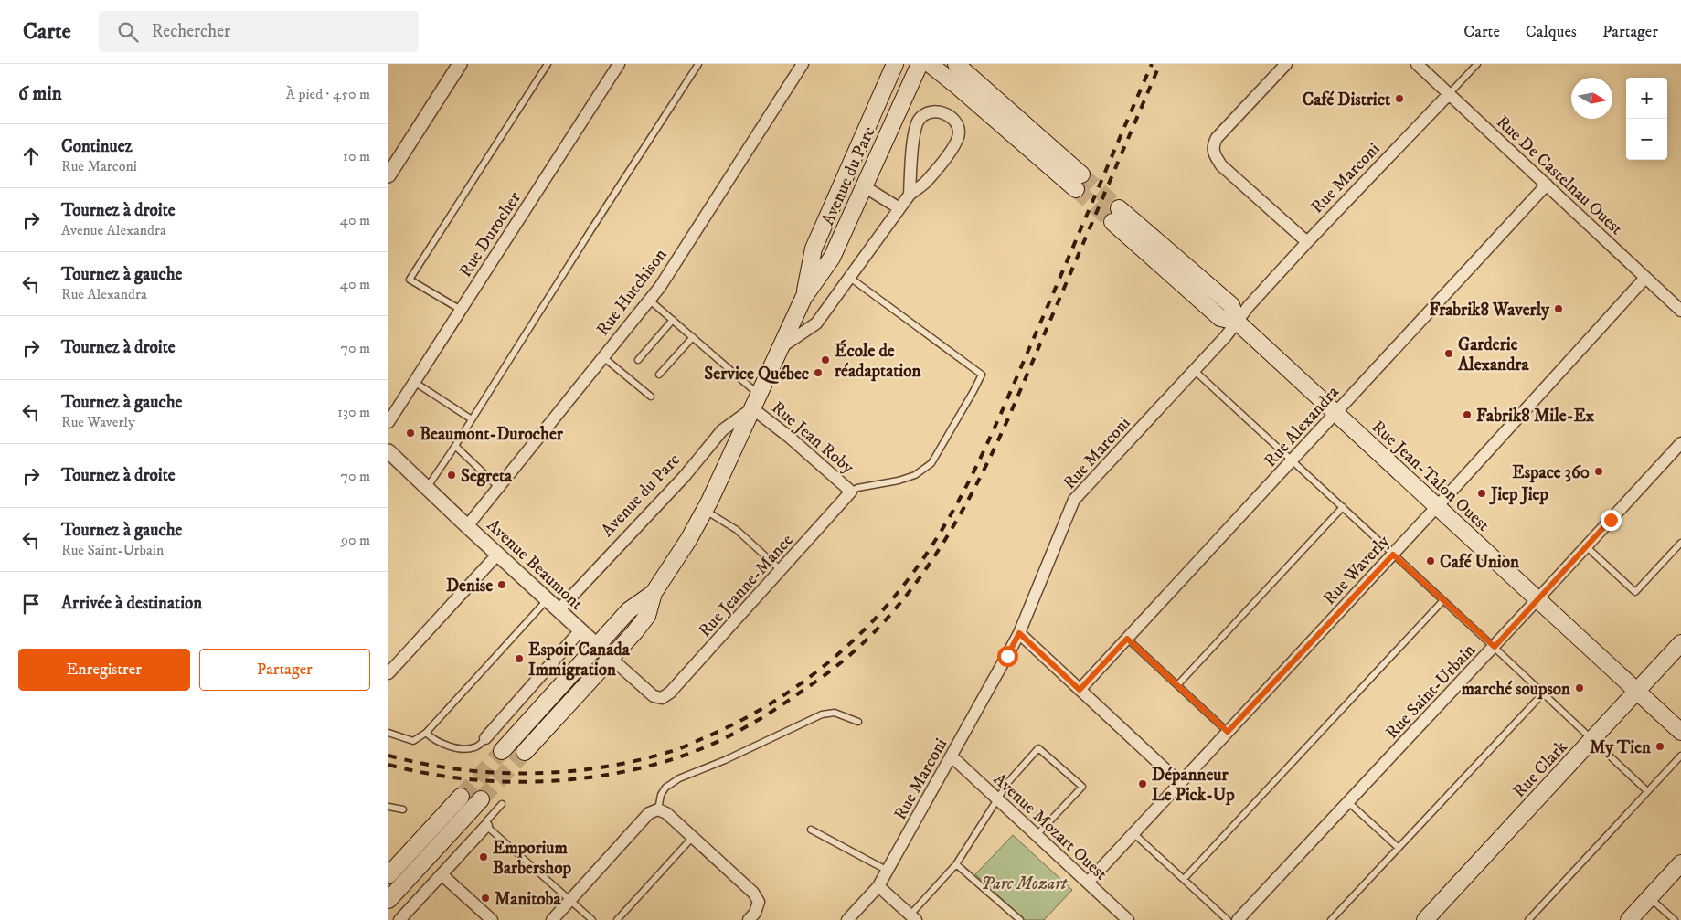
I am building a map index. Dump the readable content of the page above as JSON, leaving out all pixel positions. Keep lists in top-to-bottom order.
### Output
{
  "streets": {
    "main road": ["Avenue du Parc", "Rue Jean-Talon Ouest", "Rue Clark"],
    "street": [
      "Rue De Castelnau Ouest",
      "Rue Marconi",
      "Rue Durocher",
      "Rue Hutchison",
      "Rue Alexandra",
      "Rue Jean Roby",
      "Avenue Beaumont",
      "Rue Waverly",
      "Rue Jeanne-Mance",
      "Rue Saint-Urbain",
      "Avenue Mozart Ouest"
    ]
  },
  "crossings": [
    ["Rue De Castelnau Ouest", "Rue Marconi"],
    ["Rue De Castelnau Ouest", "Rue Alexandra"],
    ["Rue De Castelnau Ouest", "Rue Waverly"],
    ["Avenue du Parc", "Rue Jean Roby"],
    ["Avenue du Parc", "Avenue Beaumont"],
    ["Rue Marconi", "Rue Jean-Talon Ouest"],
    ["Rue Marconi", "Avenue Mozart Ouest"],
    ["Rue Hutchison", "Avenue Beaumont"],
    ["Rue Alexandra", "Rue Jean-Talon Ouest"],
    ["Rue Jean Roby", "Rue Jeanne-Mance"],
    ["Rue Jean-Talon Ouest", "Rue Waverly"],
    ["Rue Jean-Talon Ouest", "Rue Saint-Urbain"],
    ["Rue Jean-Talon Ouest", "Rue Clark"],
    ["Avenue Beaumont", "Rue Jeanne-Mance"],
    ["Rue Waverly", "Avenue Mozart Ouest"]
  ],
  "parks": ["Parc Mozart"],
  "places": [
    "Café District",
    "Frabrik8 Waverly",
    "Garderie Alexandra",
    "École de réadaptation",
    "Service Québec",
    "Fabrik8 Mile-Ex",
    "Beaumont-Durocher",
    "Espace 360",
    "Segreta",
    "Jiep Jiep",
    "Café Union",
    "Denise",
    "Espoir Canada Immigration",
    "marché soupson",
    "My Tien",
    "Dépanneur Le Pick-Up",
    "Emporium Barbershop",
    "Manitoba"
  ],
  "north": "right",
  "page": {
    "header": "Carte",
    "search": "Rechercher",
    "nav": ["Carte", "Calques", "Partager"],
    "heading": ["6 min", "À pied · 450 m"],
    "map_buttons": ["+", "−"],
    "list": [
      ["Continuez", "Rue Marconi", "10 m"],
      ["Tournez à droite", "Avenue Alexandra", "40 m"],
      ["Tournez à gauche", "Rue Alexandra", "40 m"],
      ["Tournez à droite", "70 m"],
      ["Tournez à gauche", "Rue Waverly", "130 m"],
      ["Tournez à droite", "70 m"],
      ["Tournez à gauche", "Rue Saint-Urbain", "90 m"],
      "Arrivée à destination"
    ],
    "buttons": ["Enregistrer", "Partager"]
  }
}
